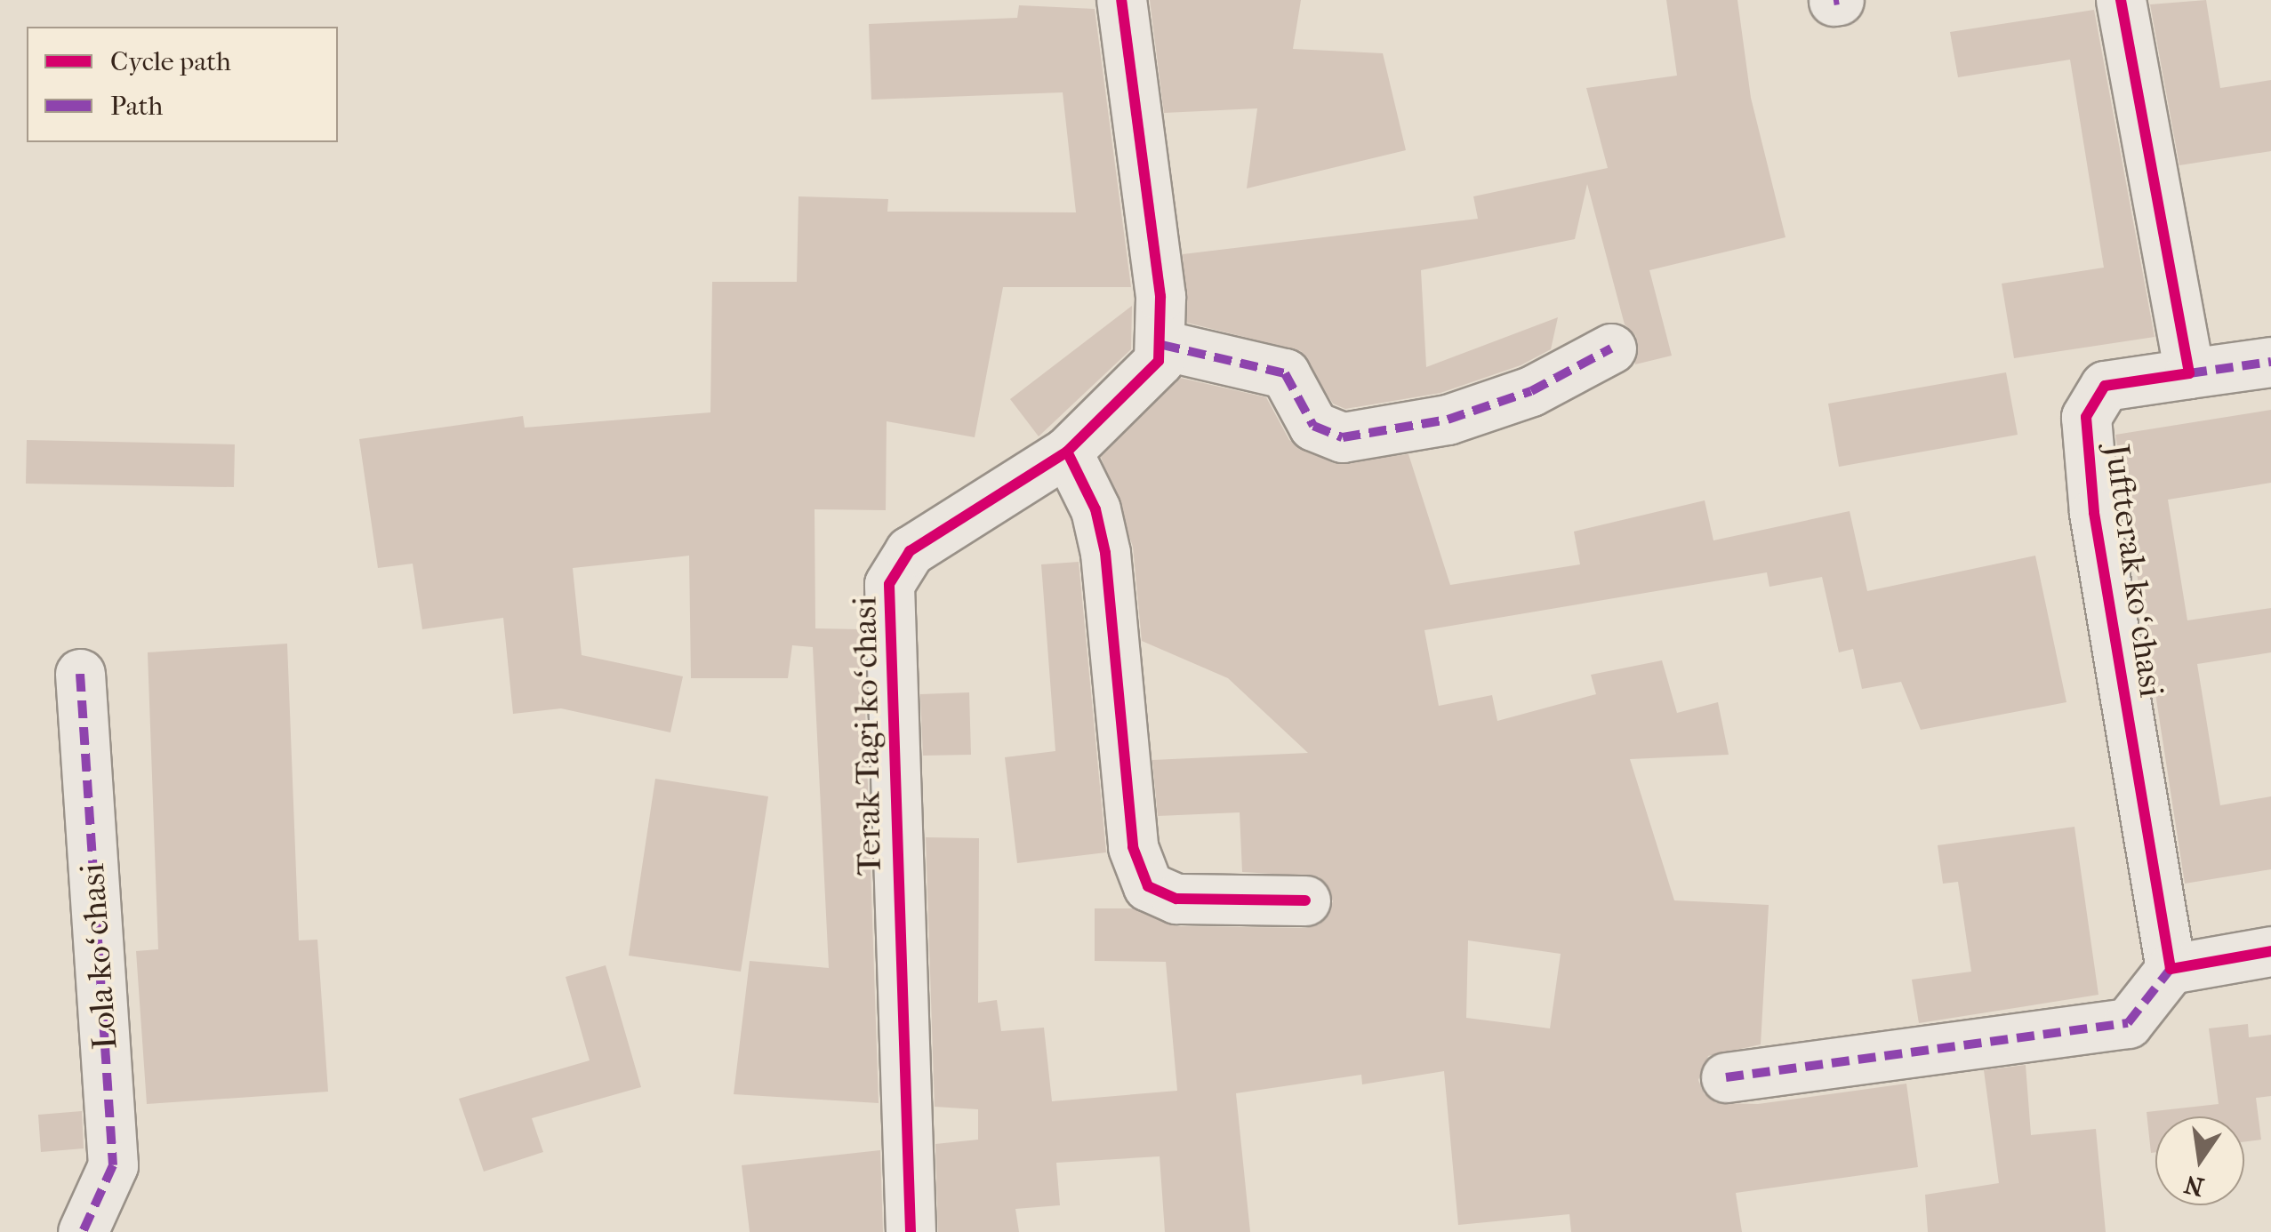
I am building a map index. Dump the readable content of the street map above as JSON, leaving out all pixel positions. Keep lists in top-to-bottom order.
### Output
{
  "streets": {
    "street": ["Juftterak koʻchasi", "Terak Tagi koʻchasi", "Lola koʻchasi"]
  },
  "legend": ["Cycle path", "Path"],
  "north": "bottom"
}
